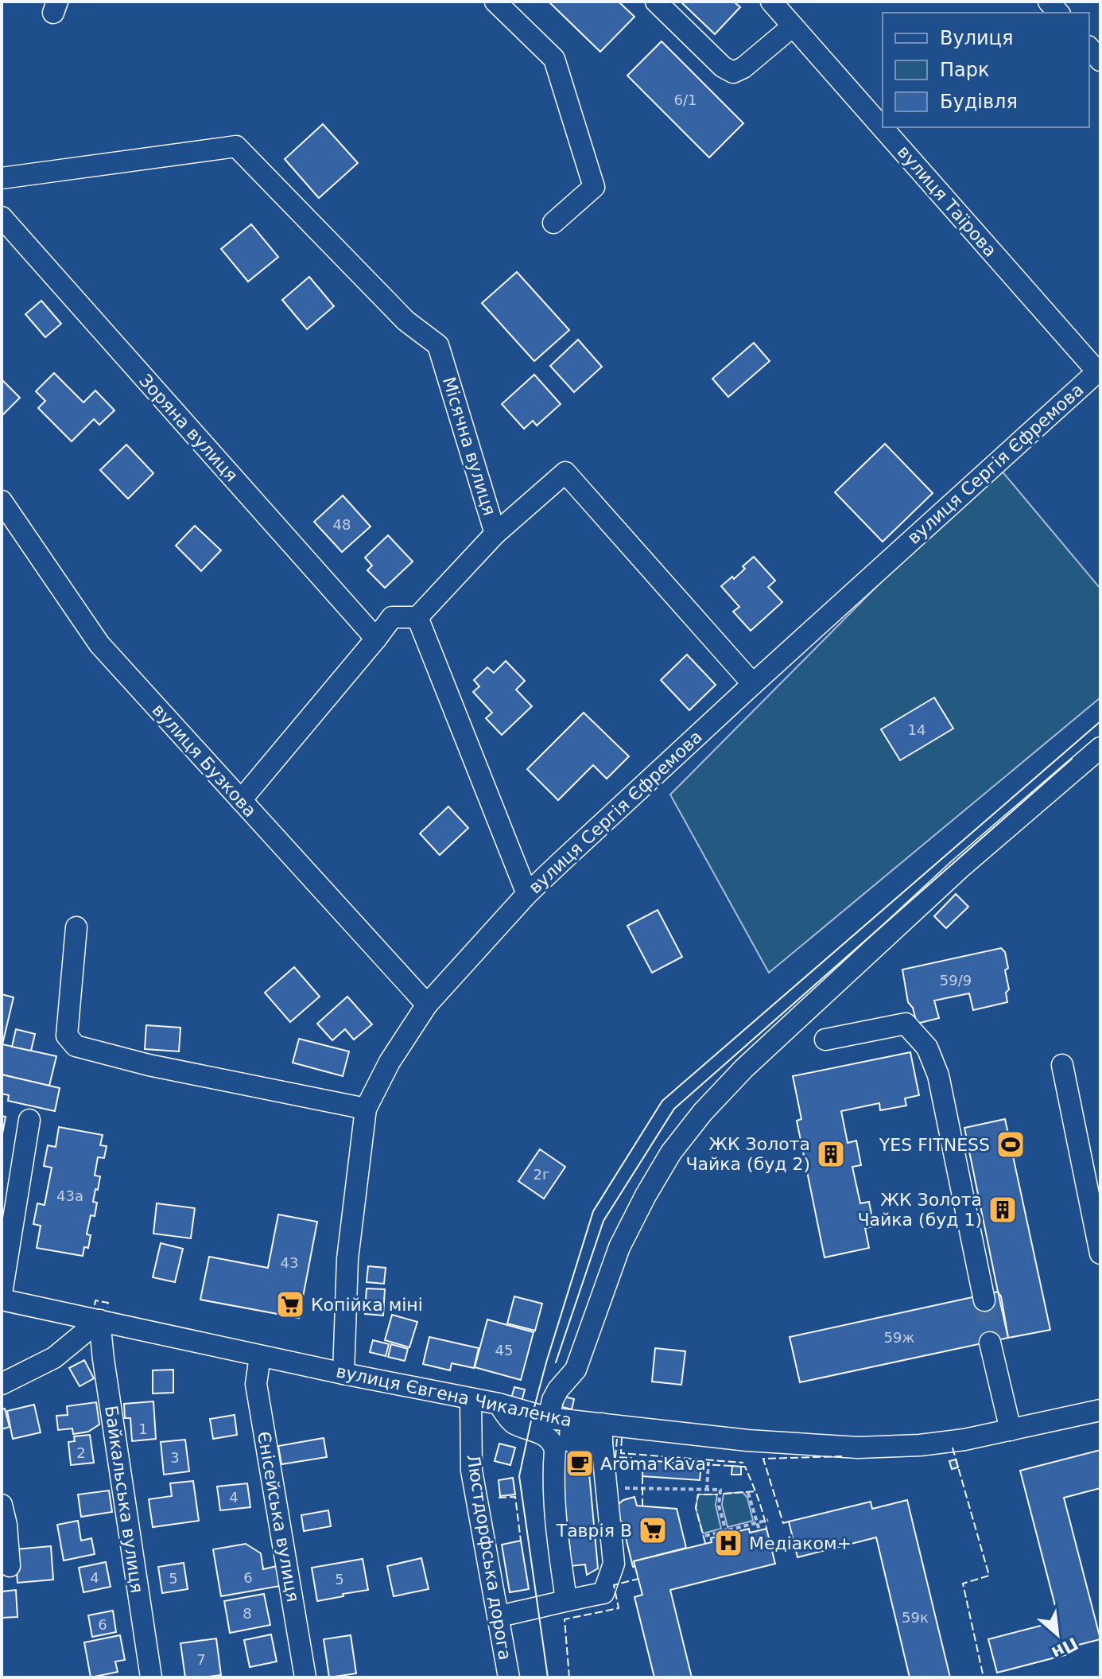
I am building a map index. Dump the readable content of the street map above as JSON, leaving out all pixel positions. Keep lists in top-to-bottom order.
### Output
{
  "streets": {
    "street": [
      "вулиця Таїрова",
      "Зоряна вулиця",
      "Місячна вулиця",
      "вулиця Сергія Єфремова",
      "вулиця Бузкова",
      "вулиця Євгена Чикаленка",
      "Байкальська вулиця",
      "Єнісейська вулиця",
      "Люстдорфська дорога"
    ]
  },
  "crossings": [
    ["вулиця Таїрова", "вулиця Сергія Єфремова"],
    ["Місячна вулиця", "вулиця Сергія Єфремова"],
    ["вулиця Сергія Єфремова", "вулиця Бузкова"],
    ["вулиця Сергія Єфремова", "вулиця Євгена Чикаленка"],
    ["вулиця Євгена Чикаленка", "Байкальська вулиця"],
    ["вулиця Євгена Чикаленка", "Єнісейська вулиця"],
    ["вулиця Євгена Чикаленка", "Люстдорфська дорога"]
  ],
  "places": {
    "sports": ["YES FITNESS"],
    "building": ["ЖК Золота Чайка (буд 2)", "ЖК Золота Чайка (буд 1)"],
    "supermarket": ["Копійка міні", "Таврія В"],
    "cafe": ["Aroma Kava"],
    "hospital": ["Медіаком+"]
  },
  "house_numbers": [
    "6/1",
    "48",
    "14",
    "59/9",
    "2г",
    "43а",
    "43",
    "59ж",
    "45",
    "1",
    "2",
    "3",
    "4",
    "4",
    "6",
    "5",
    "5",
    "8",
    "59к",
    "6",
    "7"
  ],
  "legend": ["Вулиця", "Парк", "Будівля"],
  "north": "bottom right"
}
